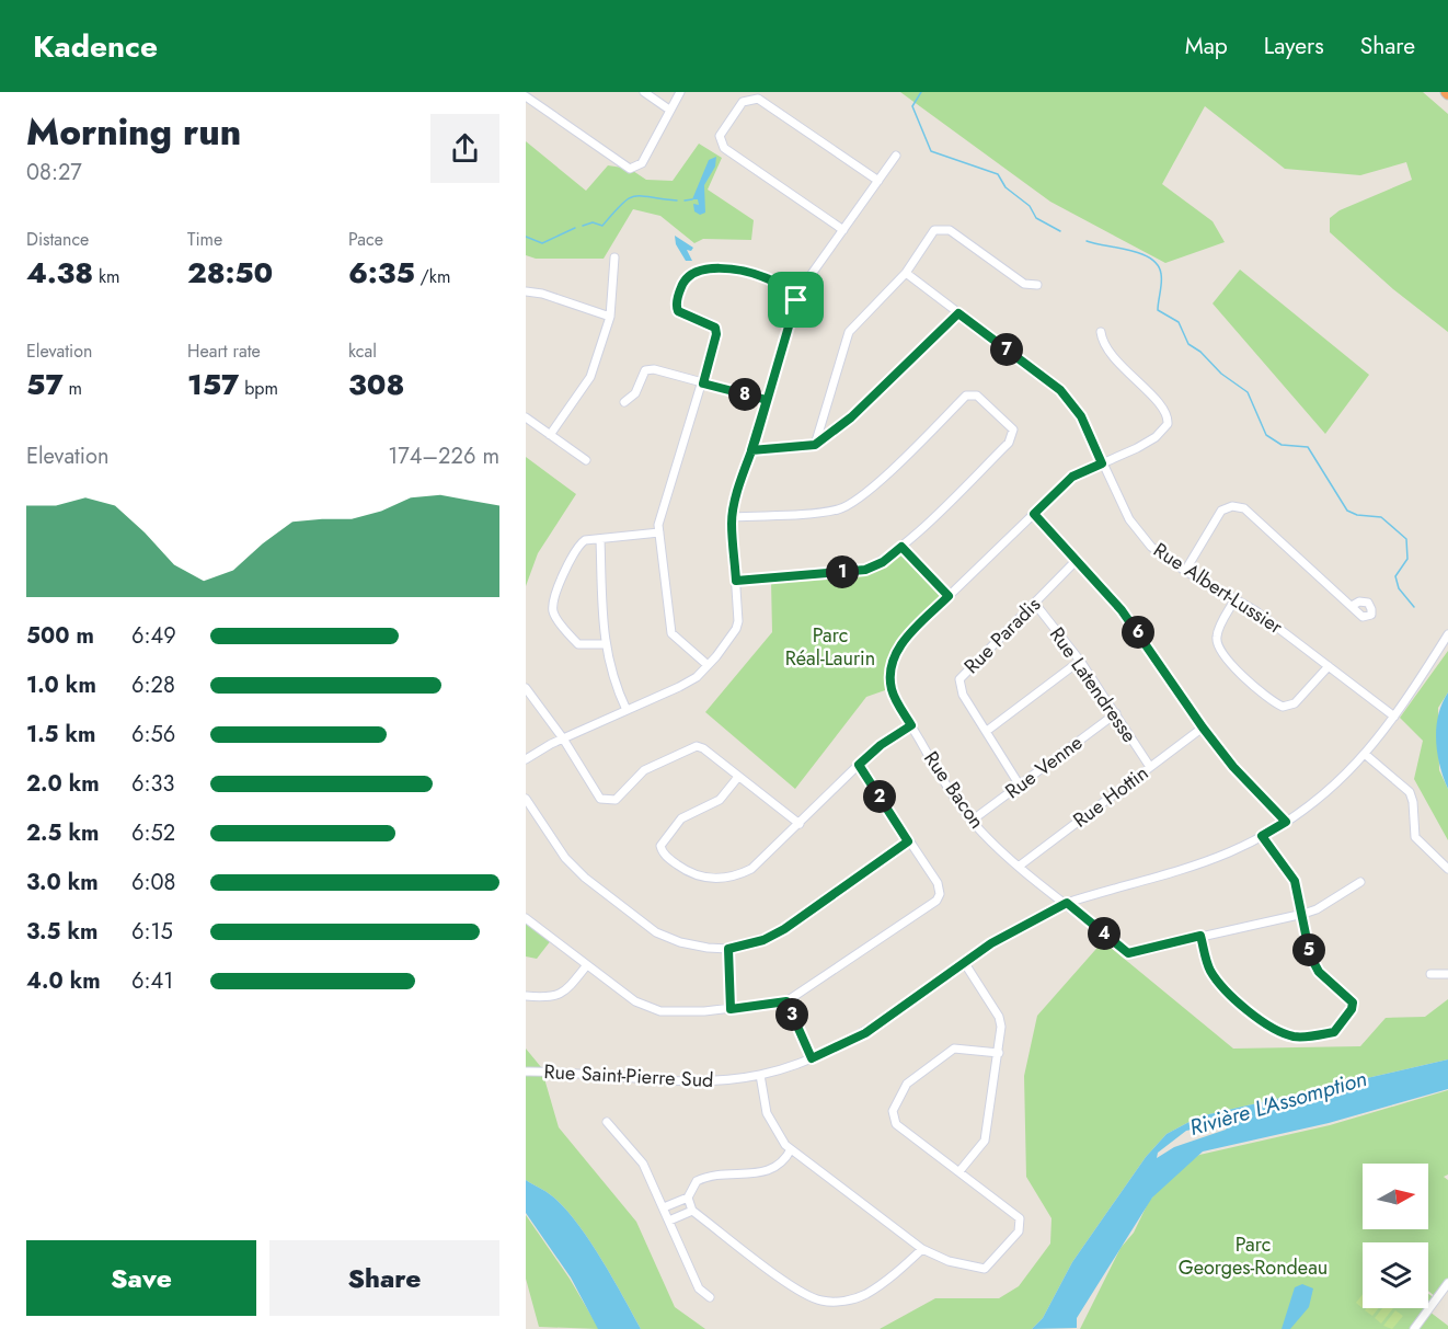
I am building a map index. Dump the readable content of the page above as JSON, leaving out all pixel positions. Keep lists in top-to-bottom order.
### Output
{
  "streets": {
    "street": [
      "Rue Albert-Lussier",
      "Rue Paradis",
      "Rue Latendresse",
      "Rue Venne",
      "Rue Bacon",
      "Rue Hottin",
      "Rue Saint-Pierre Sud"
    ]
  },
  "crossings": [
    ["Rue Albert-Lussier", "Rue Bacon"],
    ["Rue Albert-Lussier", "Rue Saint-Pierre Sud"],
    ["Rue Paradis", "Rue Latendresse"],
    ["Rue Paradis", "Rue Venne"],
    ["Rue Latendresse", "Rue Venne"],
    ["Rue Latendresse", "Rue Hottin"],
    ["Rue Venne", "Rue Bacon"],
    ["Rue Bacon", "Rue Hottin"],
    ["Rue Bacon", "Rue Saint-Pierre Sud"]
  ],
  "water": ["Rivière L'Assomption"],
  "parks": ["Parc Réal-Laurin", "Parc Georges-Rondeau"],
  "north": "right",
  "page": {
    "header": "Kadence",
    "nav": ["Map", "Layers", "Share"],
    "heading": ["Morning run", "08:27"],
    "stats": [
      ["Distance", "4.38 km"],
      ["Time", "28:50"],
      ["Pace", "6:35 /km"],
      ["Elevation", "57 m"],
      ["Heart rate", "157 bpm"],
      ["kcal", "308"]
    ],
    "pins": [
      "7",
      "8",
      "1",
      "6",
      "2",
      "4",
      "5",
      "3"
    ],
    "chart": ["Elevation", "174–226 m"],
    "list": [
      {
        "name": "500 m",
        "note": "6:49"
      },
      {
        "name": "1.0 km",
        "note": "6:28"
      },
      {
        "name": "1.5 km",
        "note": "6:56"
      },
      {
        "name": "2.0 km",
        "note": "6:33"
      },
      {
        "name": "2.5 km",
        "note": "6:52"
      },
      {
        "name": "3.0 km",
        "note": "6:08"
      },
      {
        "name": "3.5 km",
        "note": "6:15"
      },
      {
        "name": "4.0 km",
        "note": "6:41"
      }
    ],
    "buttons": ["Save", "Share"]
  }
}
